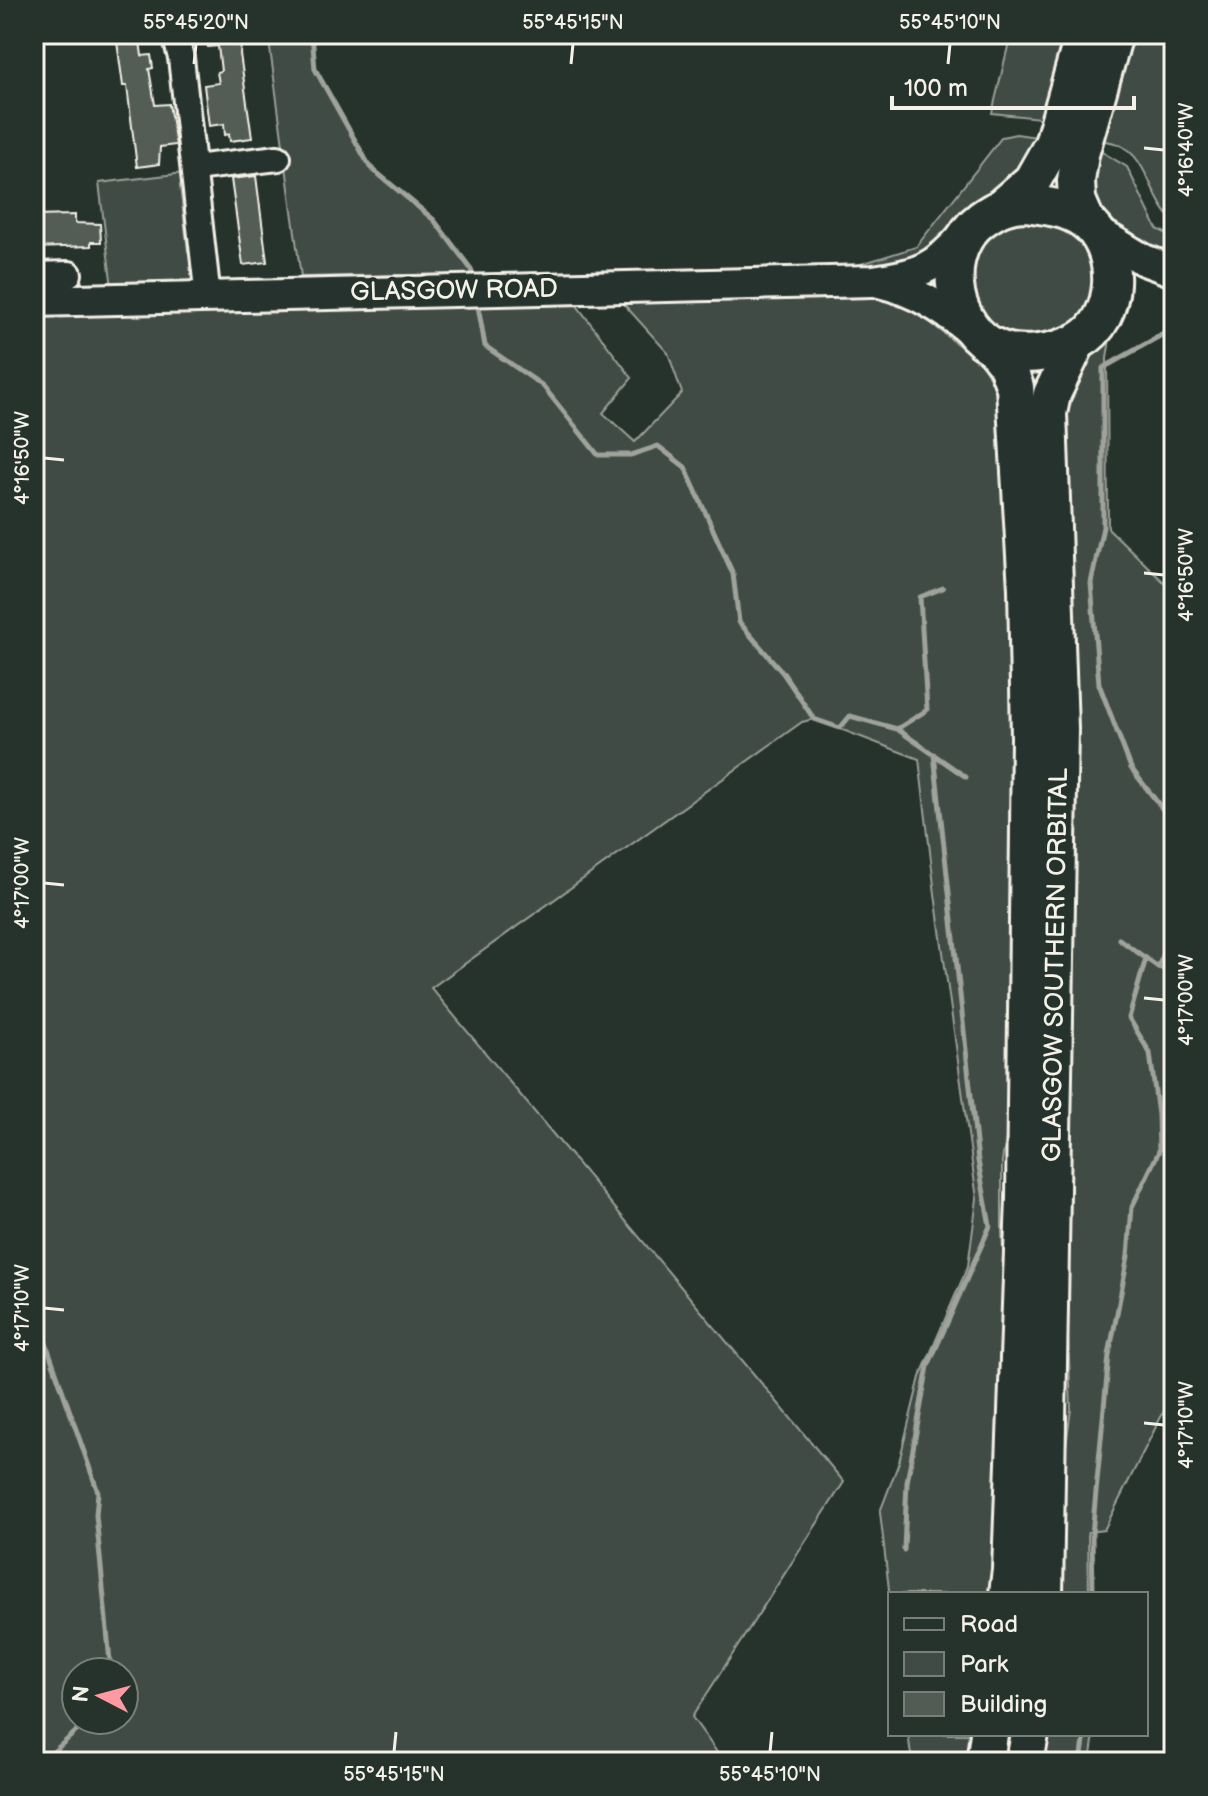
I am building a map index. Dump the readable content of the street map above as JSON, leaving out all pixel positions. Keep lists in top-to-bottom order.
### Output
{
  "streets": {
    "highway": ["GLASGOW SOUTHERN ORBITAL"],
    "main road": ["GLASGOW ROAD"]
  },
  "crossings": [
    ["GLASGOW ROAD", "GLASGOW SOUTHERN ORBITAL"]
  ],
  "legend": ["Road", "Park", "Building"],
  "scale_bar": "100 m",
  "north": "left",
  "coordinates": [
    "55°45'20\"N",
    "55°45'15\"N",
    "55°45'10\"N",
    "4°16'40\"W",
    "4°16'50\"W",
    "4°17'00\"W",
    "4°17'10\"W"
  ]
}
